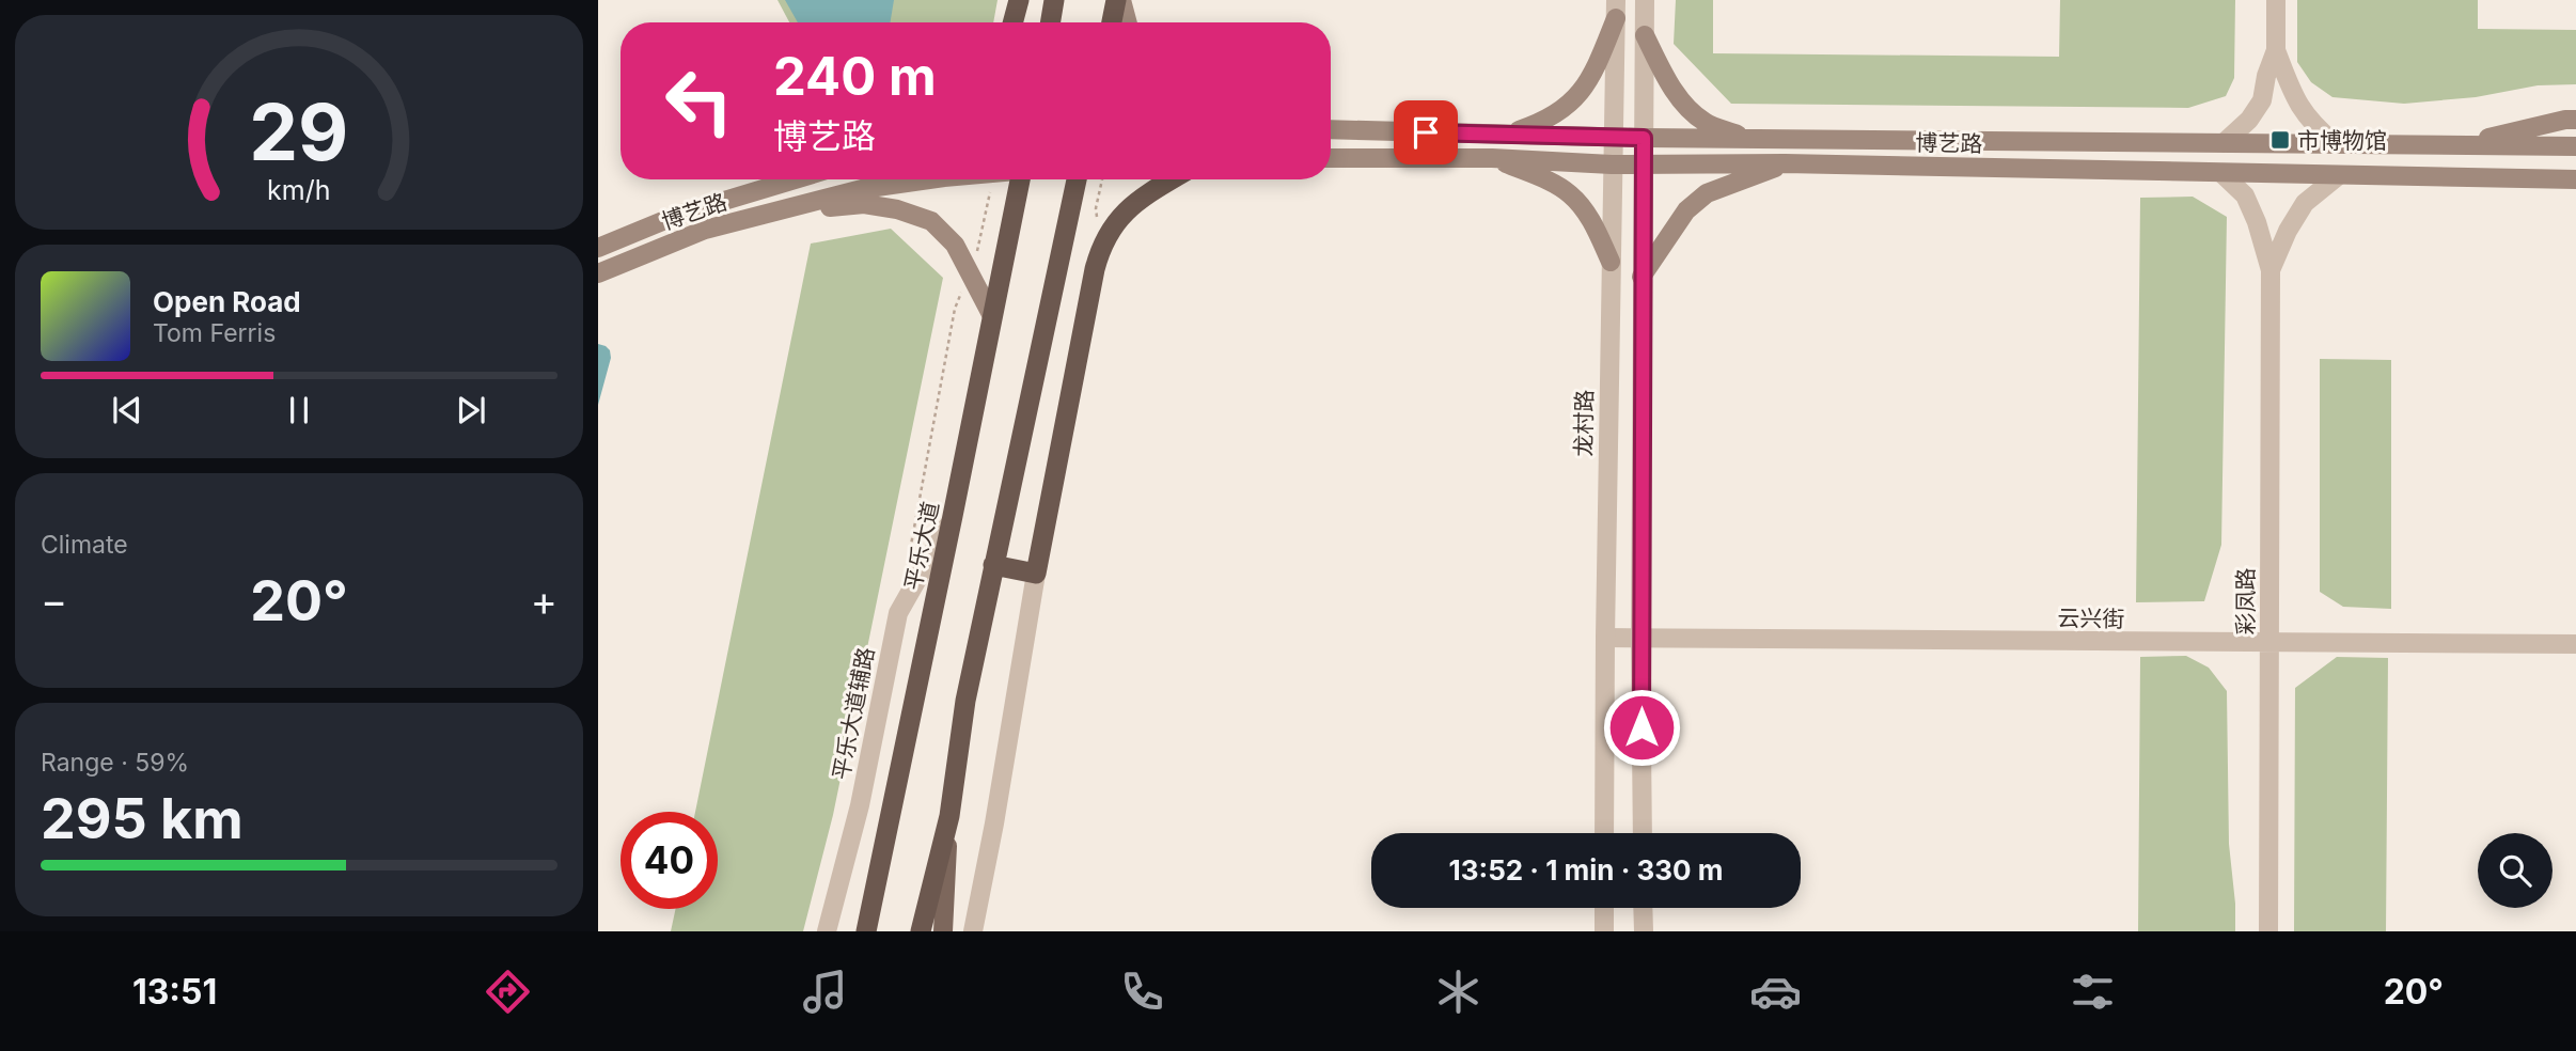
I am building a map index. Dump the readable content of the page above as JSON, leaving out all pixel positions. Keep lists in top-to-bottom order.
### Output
{
  "streets": {
    "highway": ["平乐大道"],
    "main road": ["博艺路"],
    "street": [
      "龙村路",
      "彩凤路",
      "云兴街",
      "平乐大道辅路"
    ]
  },
  "crossings": [
    ["博艺路", "龙村路"],
    ["博艺路", "彩凤路"],
    ["龙村路", "云兴街"],
    ["平乐大道", "平乐大道辅路"],
    ["彩凤路", "云兴街"]
  ],
  "places": {
    "transit": ["市博物馆"]
  },
  "page": {
    "turn": ["240 m", "博艺路"],
    "song": ["Open Road", "Tom Ferris"],
    "tile": [
      "Climate",
      ["Range · 59%", "295 km"]
    ],
    "heat": ["−", "20°", "+"],
    "limit": "40",
    "trip": "13:52 · 1 min · 330 m",
    "tabs": ["13:51", "20°"],
    "gauge": ["29", "km/h"]
  }
}
